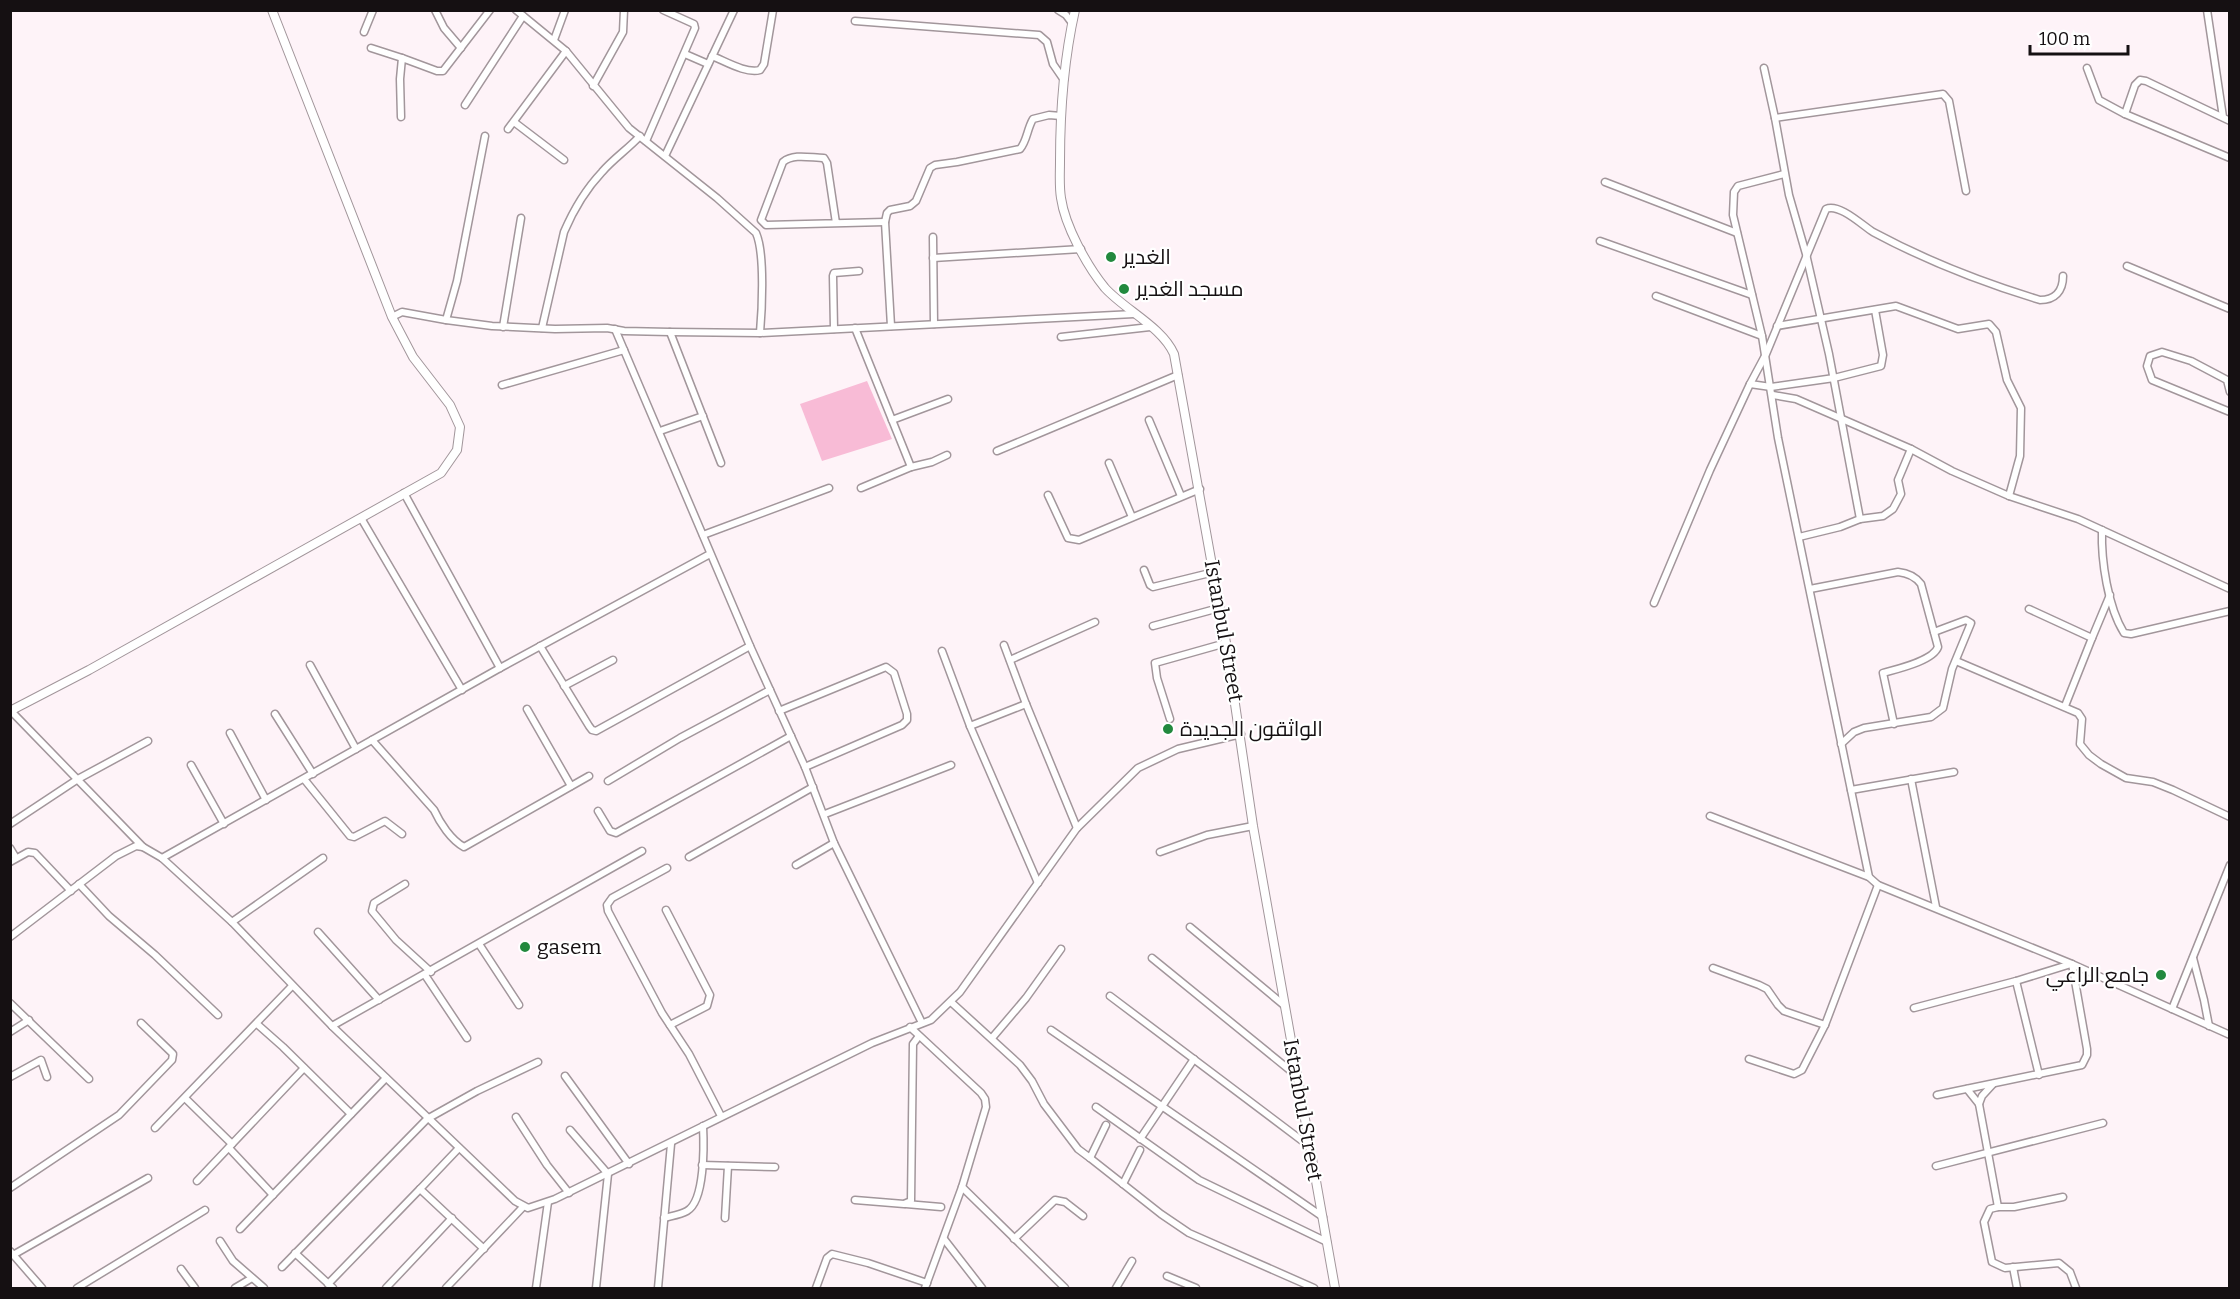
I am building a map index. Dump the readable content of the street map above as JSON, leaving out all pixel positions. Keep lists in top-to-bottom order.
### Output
{
  "streets": {
    "street": ["Istanbul Street"]
  },
  "places": [
    "الغدير",
    "مسجد الغدير",
    "الواثقون الجديدة",
    "gasem",
    "جامع الراعي"
  ],
  "scale_bar": "100 m"
}
